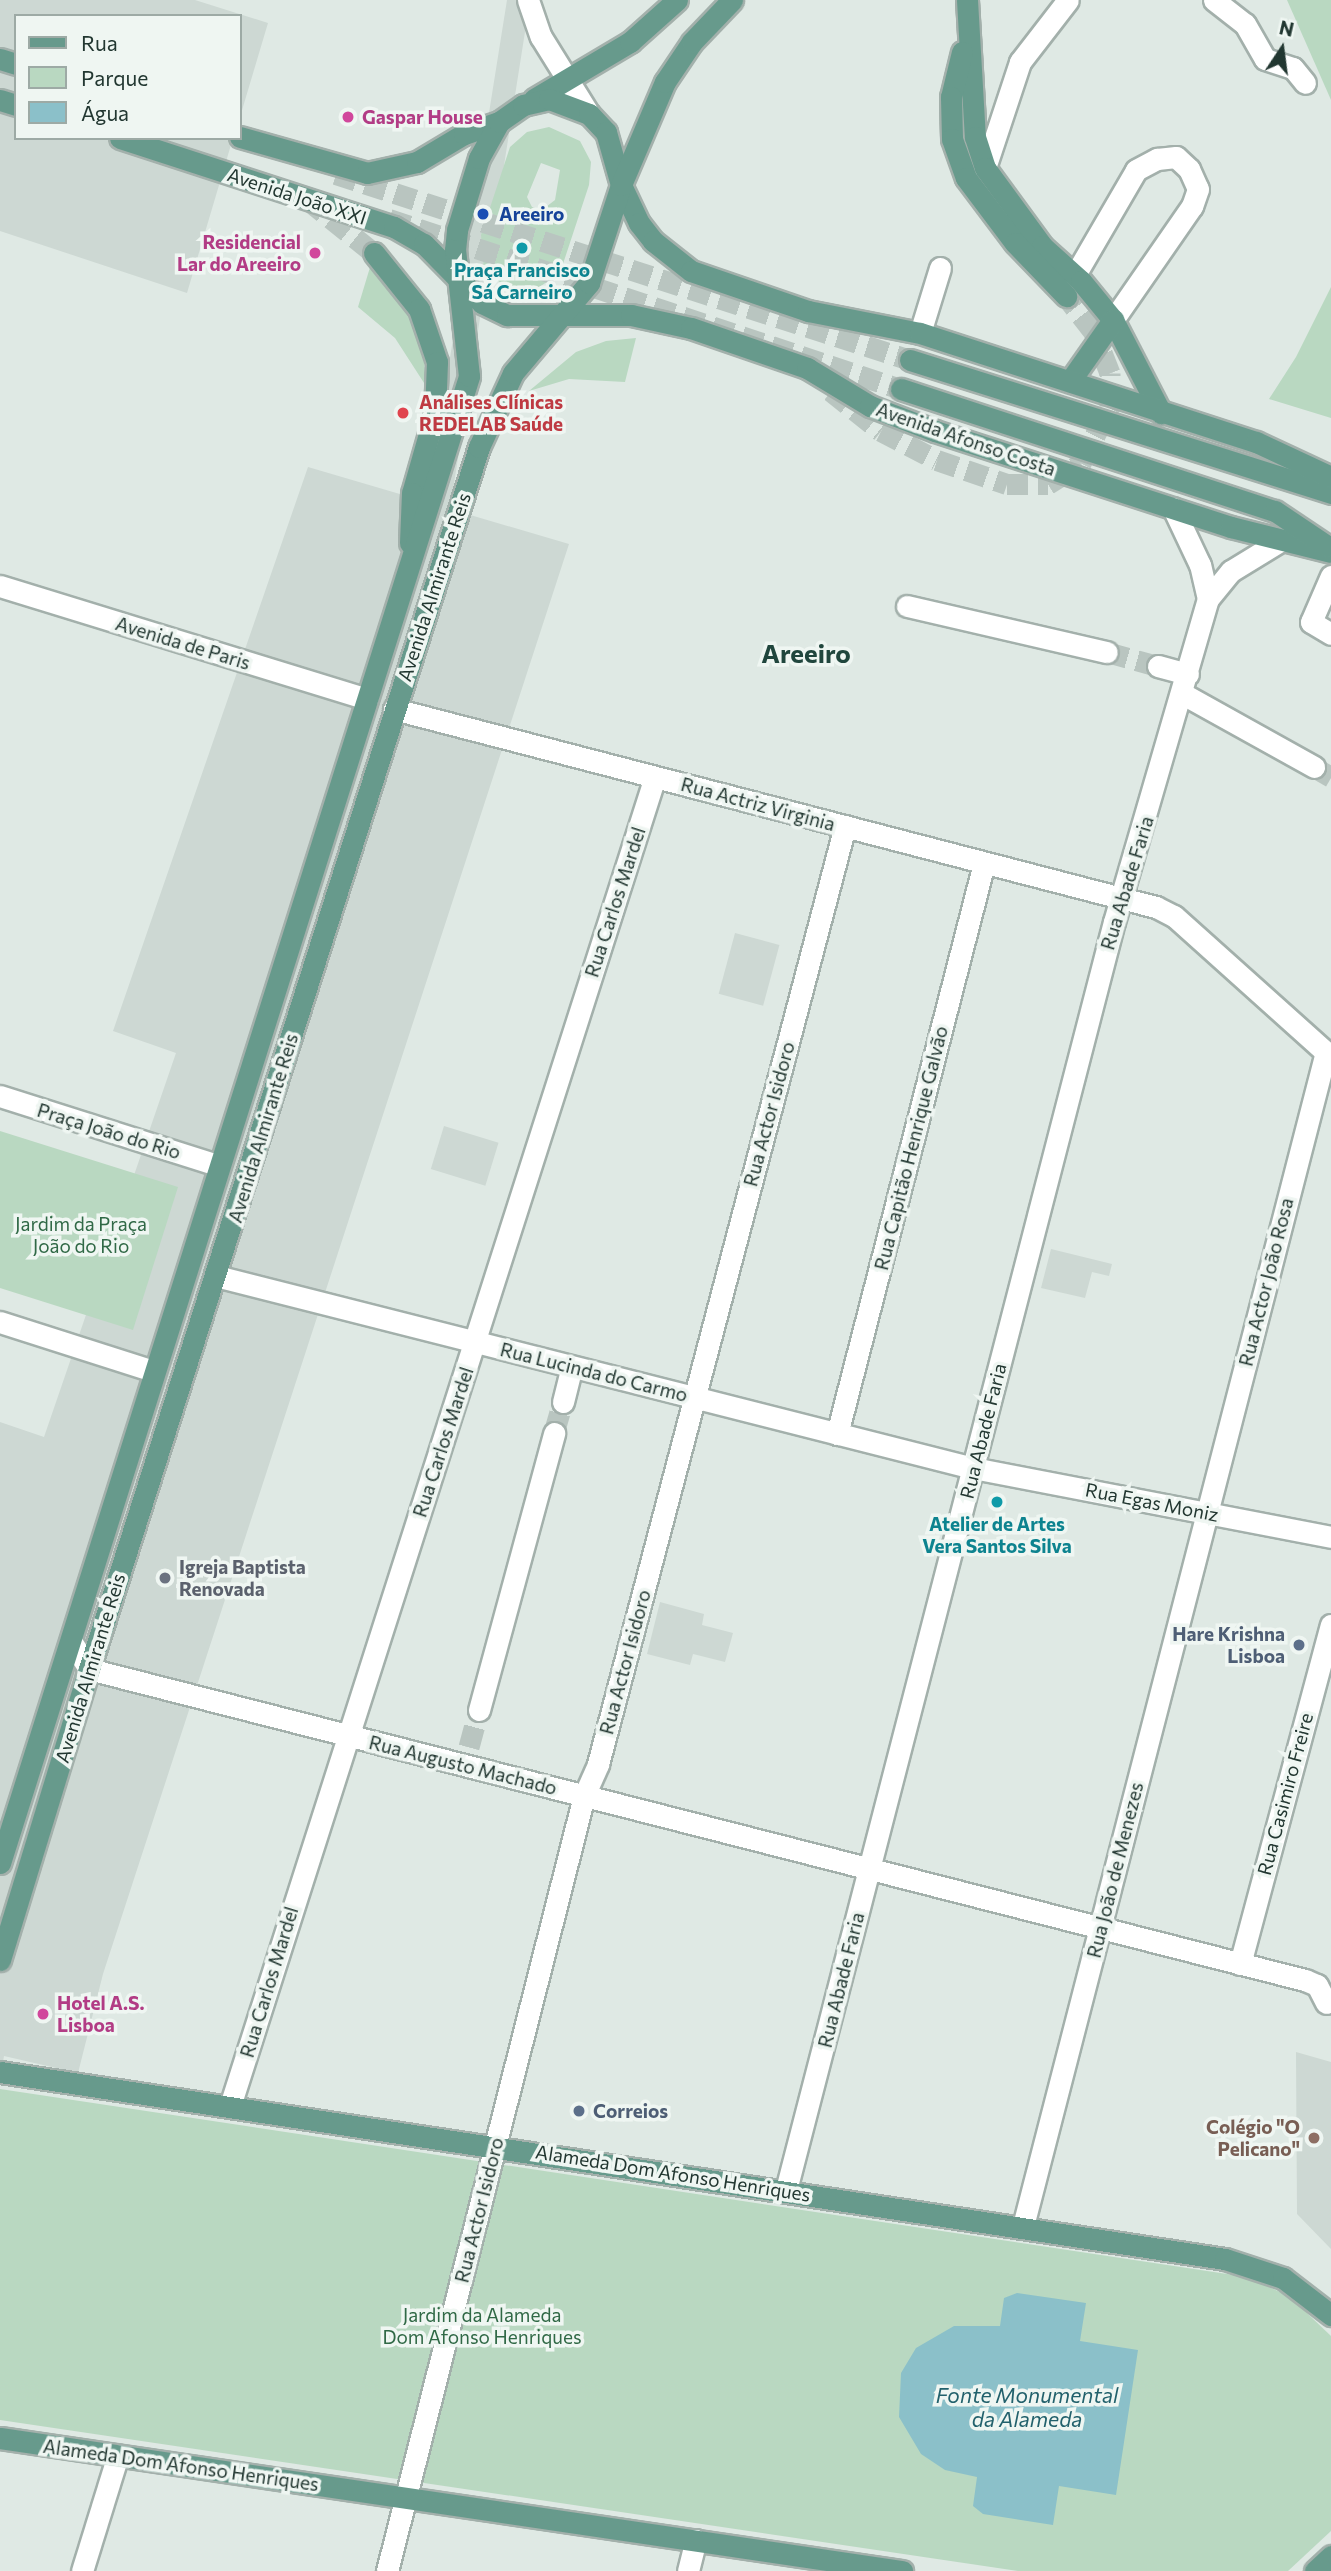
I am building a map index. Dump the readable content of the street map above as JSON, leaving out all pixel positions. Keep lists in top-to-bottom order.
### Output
{
  "streets": {
    "main road": [
      "Avenida João XXI",
      "Avenida Afonso Costa",
      "Avenida Almirante Reis",
      "Alameda Dom Afonso Henriques"
    ],
    "street": [
      "Avenida de Paris",
      "Rua Actriz Virginia",
      "Rua Abade Faria",
      "Rua Carlos Mardel",
      "Rua Actor Isidoro",
      "Praça João do Rio",
      "Rua Capitão Henrique Galvão",
      "Rua Actor João Rosa",
      "Rua Lucinda do Carmo",
      "Rua Egas Moniz",
      "Rua Augusto Machado",
      "Rua Casimiro Freire",
      "Rua João de Menezes"
    ]
  },
  "crossings": [
    ["Avenida João XXI", "Avenida Afonso Costa"],
    ["Avenida João XXI", "Avenida Almirante Reis"],
    ["Avenida Afonso Costa", "Avenida Almirante Reis"],
    ["Avenida Afonso Costa", "Rua Abade Faria"],
    ["Avenida Almirante Reis", "Avenida de Paris"],
    ["Avenida Almirante Reis", "Rua Actriz Virginia"],
    ["Avenida Almirante Reis", "Praça João do Rio"],
    ["Avenida Almirante Reis", "Rua Lucinda do Carmo"],
    ["Avenida Almirante Reis", "Rua Augusto Machado"],
    ["Rua Actriz Virginia", "Rua Abade Faria"],
    ["Rua Actriz Virginia", "Rua Carlos Mardel"],
    ["Rua Actriz Virginia", "Rua Actor Isidoro"],
    ["Rua Actriz Virginia", "Rua Capitão Henrique Galvão"],
    ["Rua Actriz Virginia", "Rua Actor João Rosa"],
    ["Rua Abade Faria", "Rua Lucinda do Carmo"],
    ["Rua Abade Faria", "Rua Egas Moniz"],
    ["Rua Abade Faria", "Rua Augusto Machado"],
    ["Rua Abade Faria", "Alameda Dom Afonso Henriques"],
    ["Rua Carlos Mardel", "Rua Lucinda do Carmo"],
    ["Rua Carlos Mardel", "Rua Augusto Machado"],
    ["Rua Carlos Mardel", "Alameda Dom Afonso Henriques"],
    ["Rua Actor Isidoro", "Rua Lucinda do Carmo"],
    ["Rua Actor Isidoro", "Rua Augusto Machado"],
    ["Rua Actor Isidoro", "Alameda Dom Afonso Henriques"],
    ["Rua Capitão Henrique Galvão", "Rua Lucinda do Carmo"],
    ["Rua Actor João Rosa", "Rua Egas Moniz"],
    ["Rua Actor João Rosa", "Rua João de Menezes"],
    ["Rua Lucinda do Carmo", "Rua Egas Moniz"],
    ["Rua Egas Moniz", "Rua João de Menezes"],
    ["Rua Augusto Machado", "Rua Casimiro Freire"],
    ["Rua Augusto Machado", "Rua João de Menezes"],
    ["Rua João de Menezes", "Alameda Dom Afonso Henriques"]
  ],
  "districts": ["Areeiro"],
  "water": ["Fonte Monumental da Alameda"],
  "parks": ["Jardim da Praça João do Rio", "Jardim da Alameda Dom Afonso Henriques"],
  "places": [
    "Gaspar House",
    "Areeiro",
    "Praça Francisco Sá Carneiro",
    "Residencial Lar do Areeiro",
    "Análises Clínicas REDELAB Saúde",
    "Atelier de Artes Vera Santos Silva",
    "Igreja Baptista Renovada",
    "Hare Krishna Lisboa",
    "Hotel A.S. Lisboa",
    "Correios",
    "Colégio \"O Pelicano\""
  ],
  "legend": ["Rua", "Parque", "Água"],
  "north": "top"
}
